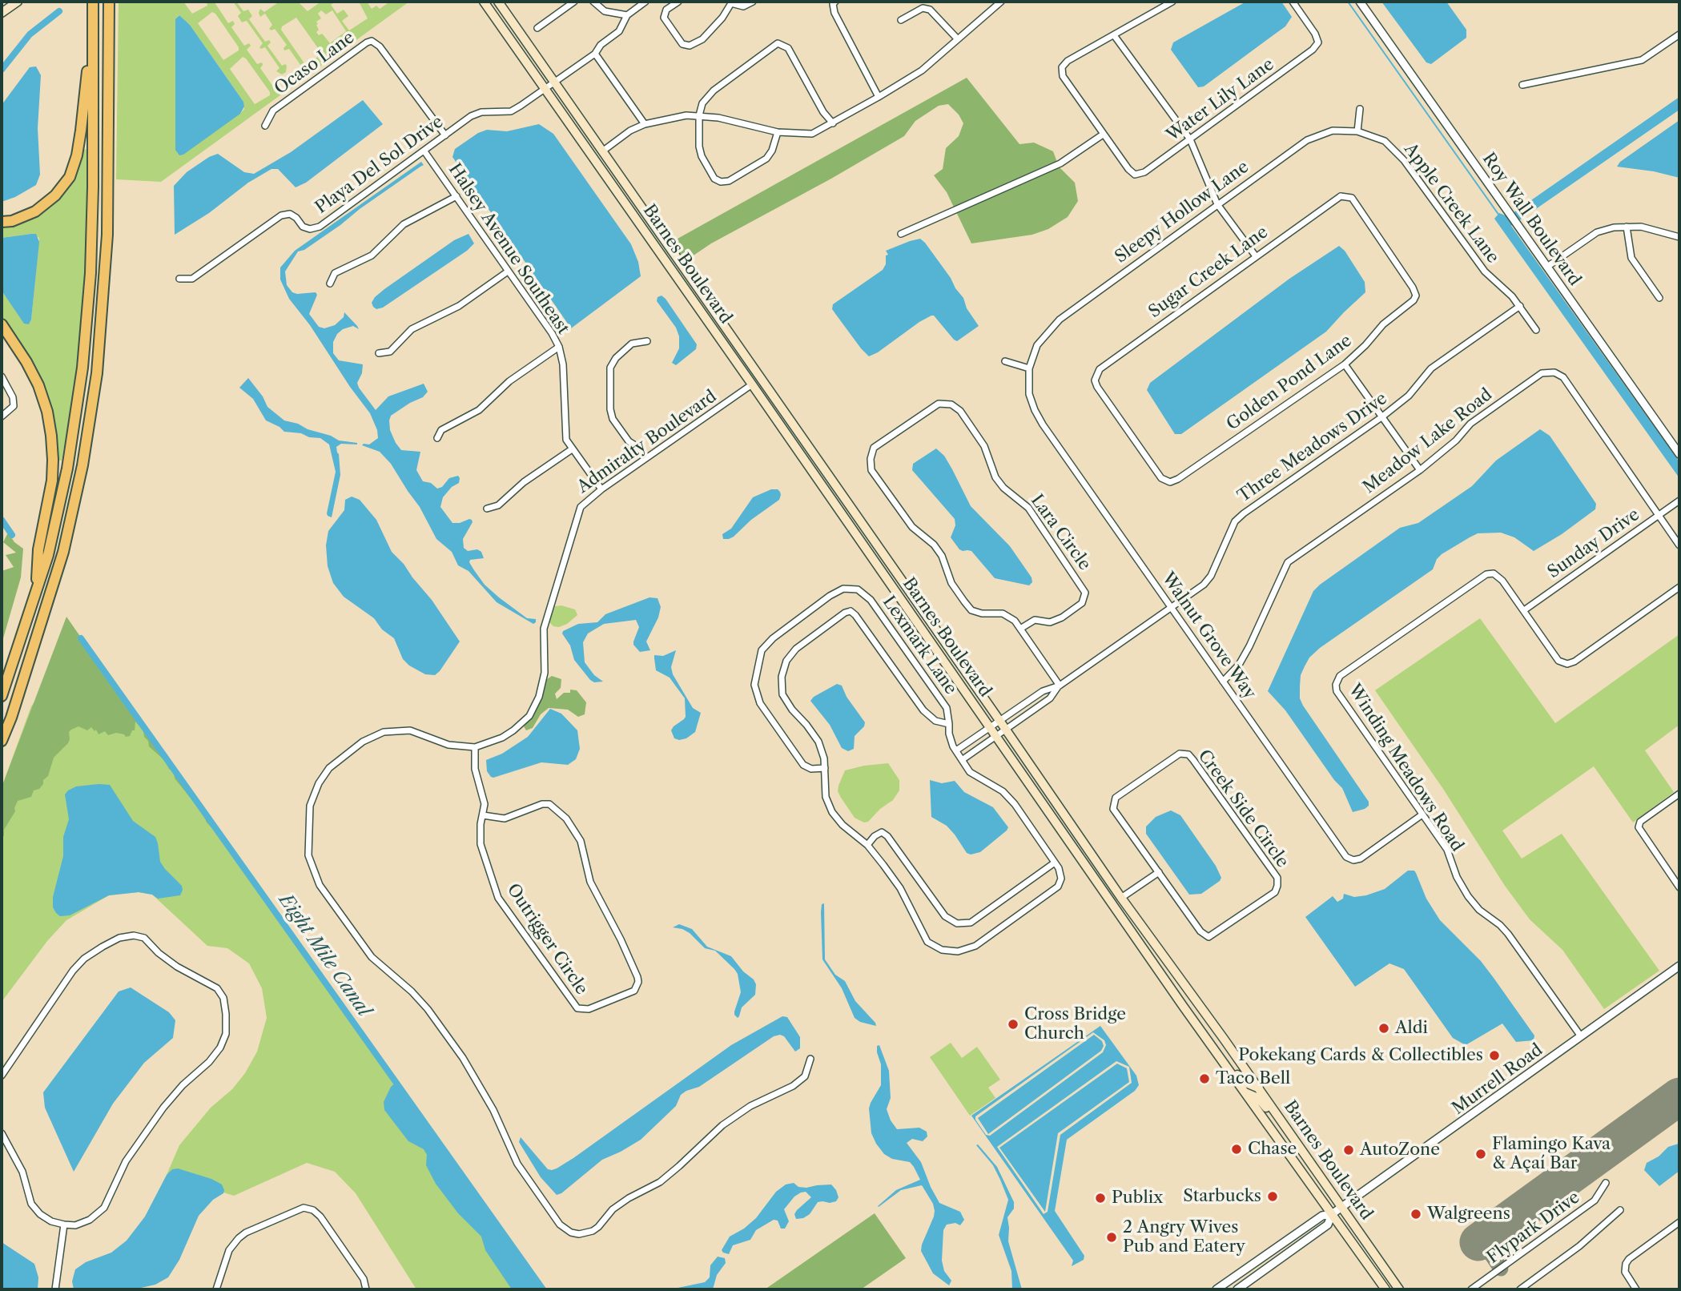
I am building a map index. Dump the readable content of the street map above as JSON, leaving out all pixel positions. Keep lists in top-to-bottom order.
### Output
{
  "streets": {
    "main road": ["Barnes Boulevard"],
    "street": [
      "Ocaso Lane",
      "Water Lily Lane",
      "Playa Del Sol Drive",
      "Apple Creek Lane",
      "Sleepy Hollow Lane",
      "Roy Wall Boulevard",
      "Halsey Avenue Southeast",
      "Sugar Creek Lane",
      "Golden Pond Lane",
      "Meadow Lake Road",
      "Admiralty Boulevard",
      "Three Meadows Drive",
      "Lara Circle",
      "Sunday Drive",
      "Walnut Grove Way",
      "Lexmark Lane",
      "Winding Meadows Road",
      "Creek Side Circle",
      "Outrigger Circle",
      "Murrell Road",
      "Flypark Drive"
    ]
  },
  "crossings": [
    ["Ocaso Lane", "Playa Del Sol Drive"],
    ["Playa Del Sol Drive", "Halsey Avenue Southeast"],
    ["Playa Del Sol Drive", "Barnes Boulevard"],
    ["Apple Creek Lane", "Sleepy Hollow Lane"],
    ["Apple Creek Lane", "Three Meadows Drive"],
    ["Sleepy Hollow Lane", "Walnut Grove Way"],
    ["Halsey Avenue Southeast", "Admiralty Boulevard"],
    ["Barnes Boulevard", "Admiralty Boulevard"],
    ["Barnes Boulevard", "Three Meadows Drive"],
    ["Barnes Boulevard", "Murrell Road"],
    ["Sugar Creek Lane", "Golden Pond Lane"],
    ["Meadow Lake Road", "Sunday Drive"],
    ["Meadow Lake Road", "Walnut Grove Way"],
    ["Admiralty Boulevard", "Outrigger Circle"],
    ["Three Meadows Drive", "Lara Circle"],
    ["Three Meadows Drive", "Walnut Grove Way"],
    ["Three Meadows Drive", "Lexmark Lane"],
    ["Sunday Drive", "Winding Meadows Road"],
    ["Walnut Grove Way", "Winding Meadows Road"],
    ["Winding Meadows Road", "Murrell Road"]
  ],
  "water": ["Eight Mile Canal"],
  "places": [
    "Cross Bridge Church",
    "Aldi",
    "Pokekang Cards & Collectibles",
    "Taco Bell",
    "Chase",
    "AutoZone",
    "Flamingo Kava & Açaí Bar",
    "Starbucks",
    "Publix",
    "Walgreens",
    "2 Angry Wives Pub and Eatery"
  ]
}
